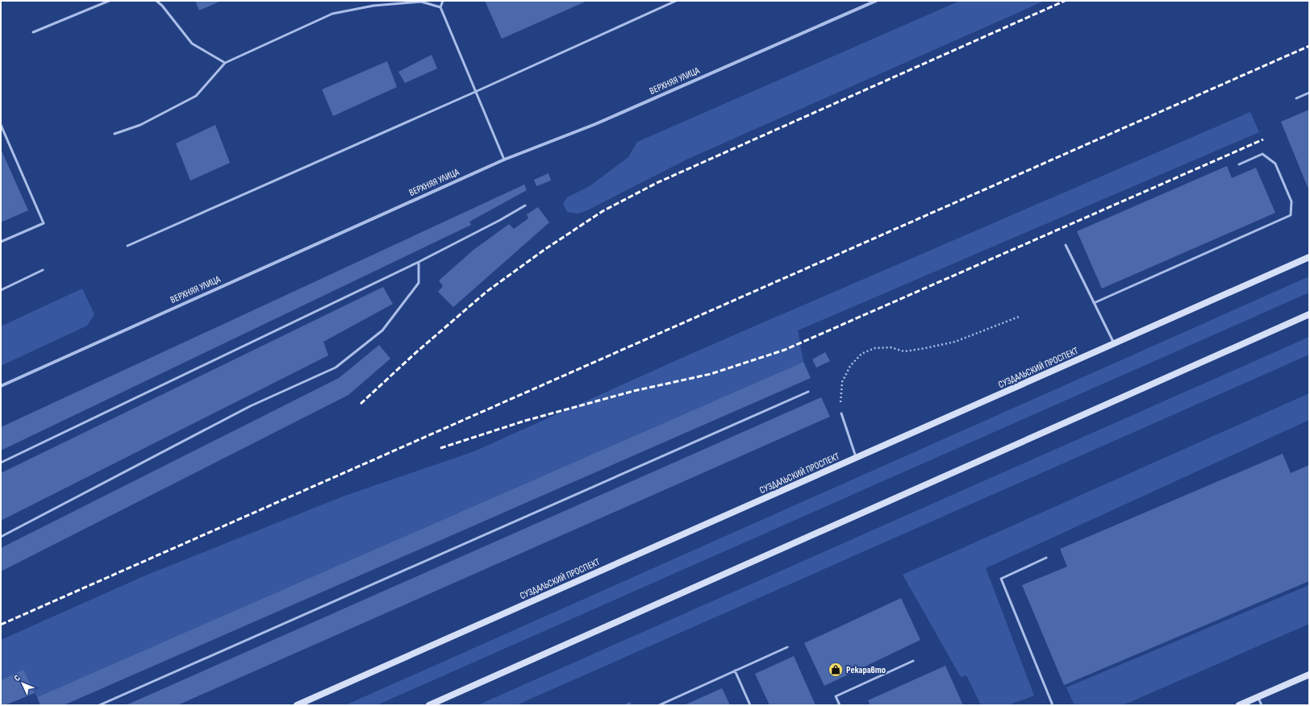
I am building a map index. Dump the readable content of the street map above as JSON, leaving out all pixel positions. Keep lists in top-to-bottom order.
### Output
{
  "streets": {
    "main road": ["СУЗДАЛЬСКИЙ ПРОСПЕКТ"],
    "street": ["ВЕРХНЯЯ УЛИЦА"]
  },
  "places": {
    "shop": ["Рекаравто"]
  },
  "north": "top left"
}
